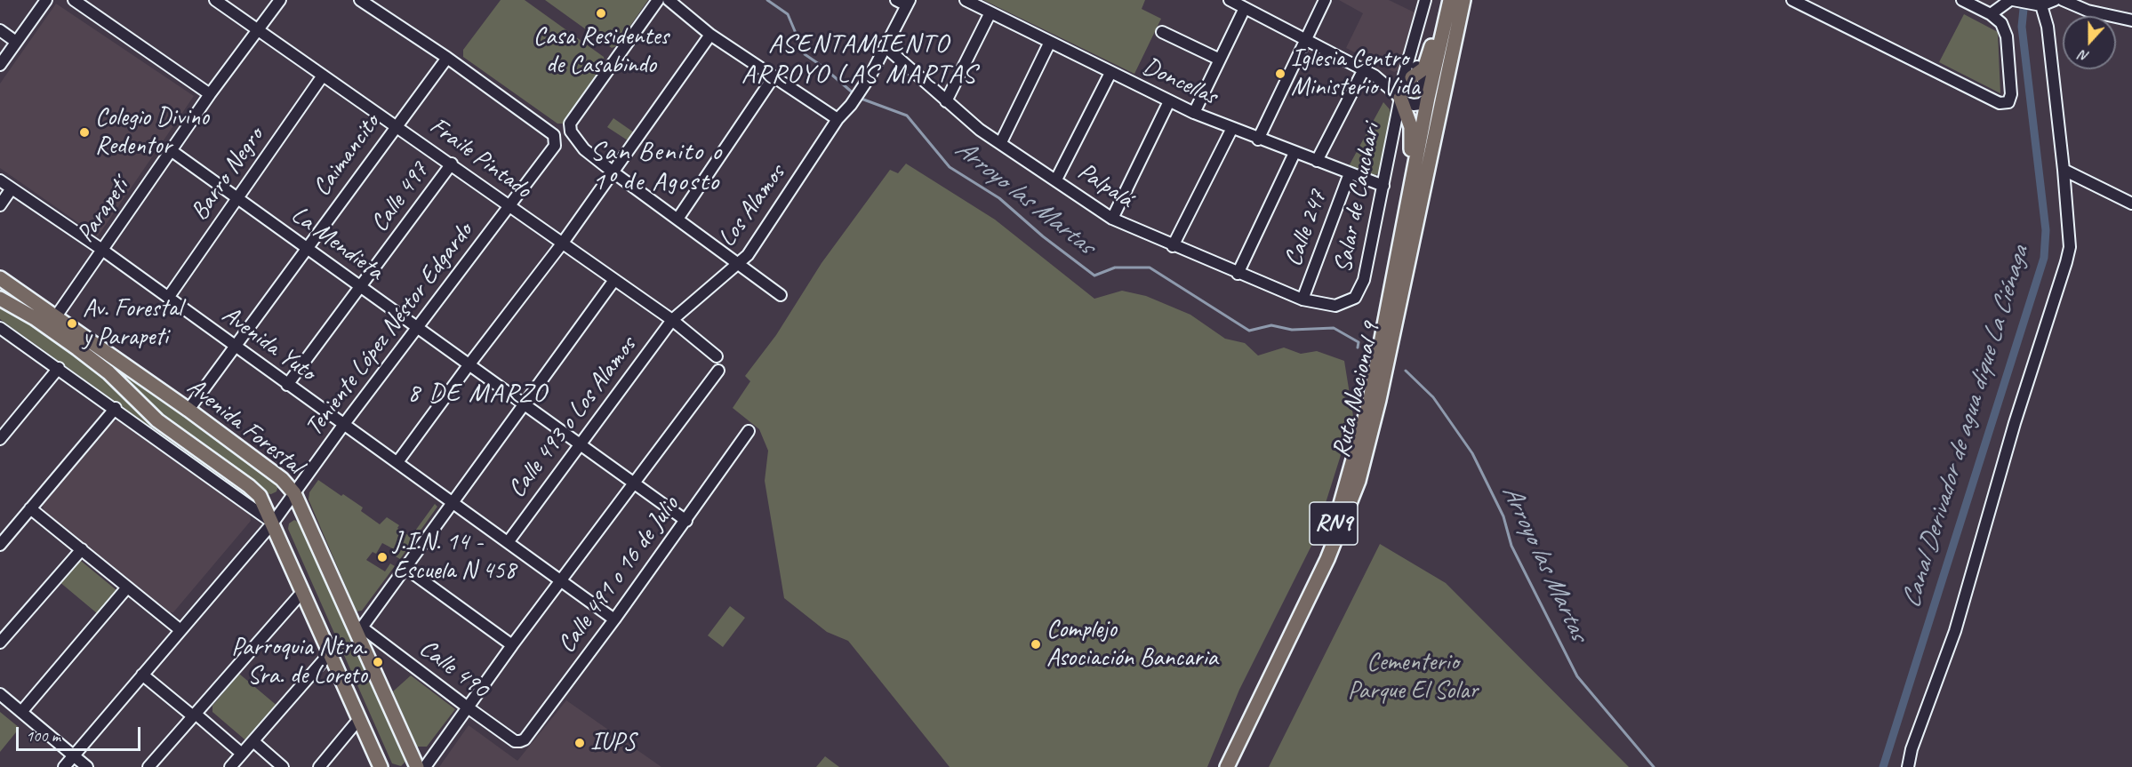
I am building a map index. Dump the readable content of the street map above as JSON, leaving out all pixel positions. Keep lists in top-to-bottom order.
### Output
{
  "streets": {
    "main road": ["Ruta Nacional 9", "Avenida Forestal", "RN9"],
    "street": [
      "Doncellas",
      "Caimancito",
      "Fraile Pintado",
      "Barro Negro",
      "Palpalá",
      "Calle 497",
      "Salar de Cauchari",
      "Los Alamos",
      "Parapetí",
      "Calle 247",
      "La Mendieta",
      "Teniente López Néstor Edgardo",
      "Avenida Yuto",
      "Calle 493 o Los Alamos",
      "Calle 491 o 16 de Julio",
      "Calle 490"
    ]
  },
  "crossings": [
    ["Doncellas", "Salar de Cauchari"],
    ["Doncellas", "Calle 247"],
    ["Caimancito", "Fraile Pintado"],
    ["Caimancito", "La Mendieta"],
    ["Caimancito", "Teniente López Néstor Edgardo"],
    ["Caimancito", "Avenida Yuto"],
    ["Caimancito", "Avenida Forestal"],
    ["Fraile Pintado", "Barro Negro"],
    ["Fraile Pintado", "Calle 497"],
    ["Fraile Pintado", "Los Alamos"],
    ["Fraile Pintado", "Parapetí"],
    ["Fraile Pintado", "Teniente López Néstor Edgardo"],
    ["Fraile Pintado", "Calle 493 o Los Alamos"],
    ["Barro Negro", "La Mendieta"],
    ["Barro Negro", "Avenida Yuto"],
    ["Palpalá", "Salar de Cauchari"],
    ["Palpalá", "Los Alamos"],
    ["Palpalá", "Calle 247"],
    ["Calle 497", "La Mendieta"],
    ["Calle 497", "Avenida Yuto"],
    ["Los Alamos", "Calle 493 o Los Alamos"],
    ["Parapetí", "La Mendieta"],
    ["Parapetí", "Avenida Yuto"],
    ["Parapetí", "Avenida Forestal"],
    ["La Mendieta", "Teniente López Néstor Edgardo"],
    ["La Mendieta", "Calle 493 o Los Alamos"],
    ["La Mendieta", "Calle 491 o 16 de Julio"],
    ["Teniente López Néstor Edgardo", "Avenida Yuto"],
    ["Teniente López Néstor Edgardo", "Avenida Forestal"],
    ["Avenida Yuto", "Calle 493 o Los Alamos"],
    ["Avenida Yuto", "Calle 491 o 16 de Julio"],
    ["Avenida Forestal", "Calle 490"],
    ["Calle 491 o 16 de Julio", "Calle 490"]
  ],
  "districts": ["ASENTAMIENTO ARROYO LAS MARTAS", "San Benito o 1º de Agosto", "8 DE MARZO"],
  "water": ["Arroyo las Martas", "Canal Derivador de agua dique La Ciénaga"],
  "parks": ["Cementerio Parque El Solar"],
  "places": [
    "Casa Residentes de Casabindo",
    "Iglesia Centro Ministerio Vida",
    "Colegio Divino Redentor",
    "Av. Forestal y Parapeti",
    "J.I.N. 14 - Escuela N 458",
    "Complejo Asociación Bancaria",
    "Parroquia Ntra. Sra. de Loreto",
    "IUPS"
  ],
  "scale_bar": "100 m",
  "north": "bottom"
}
